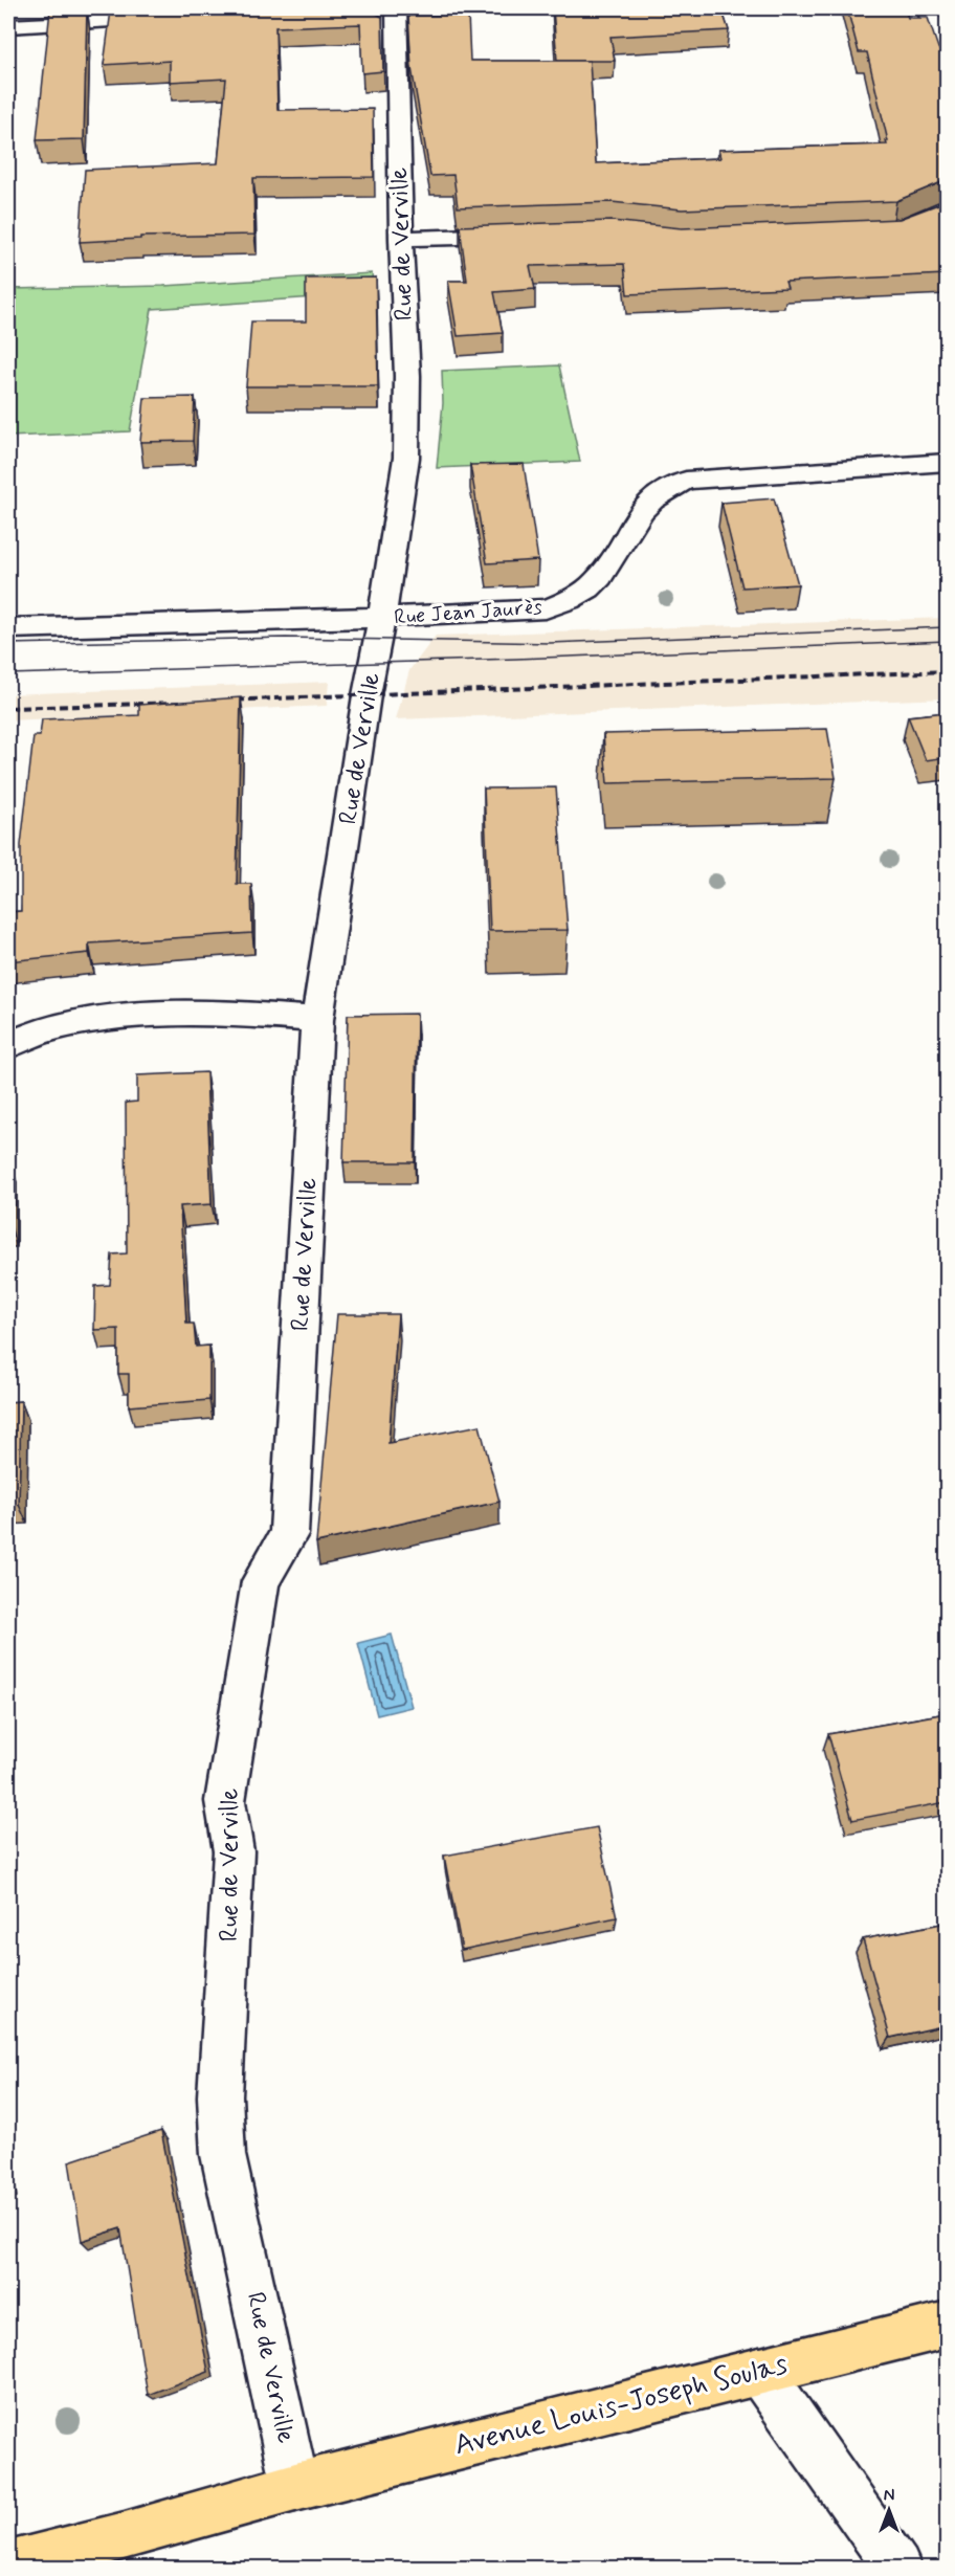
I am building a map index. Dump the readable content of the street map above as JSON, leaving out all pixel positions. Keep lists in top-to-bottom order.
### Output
{
  "streets": {
    "main road": ["Avenue Louis-Joseph Soulas"],
    "street": ["Rue de Verville", "Rue Jean Jaurès"]
  },
  "crossings": [
    ["Rue de Verville", "Rue Jean Jaurès"],
    ["Rue de Verville", "Avenue Louis-Joseph Soulas"]
  ],
  "north": "top"
}
